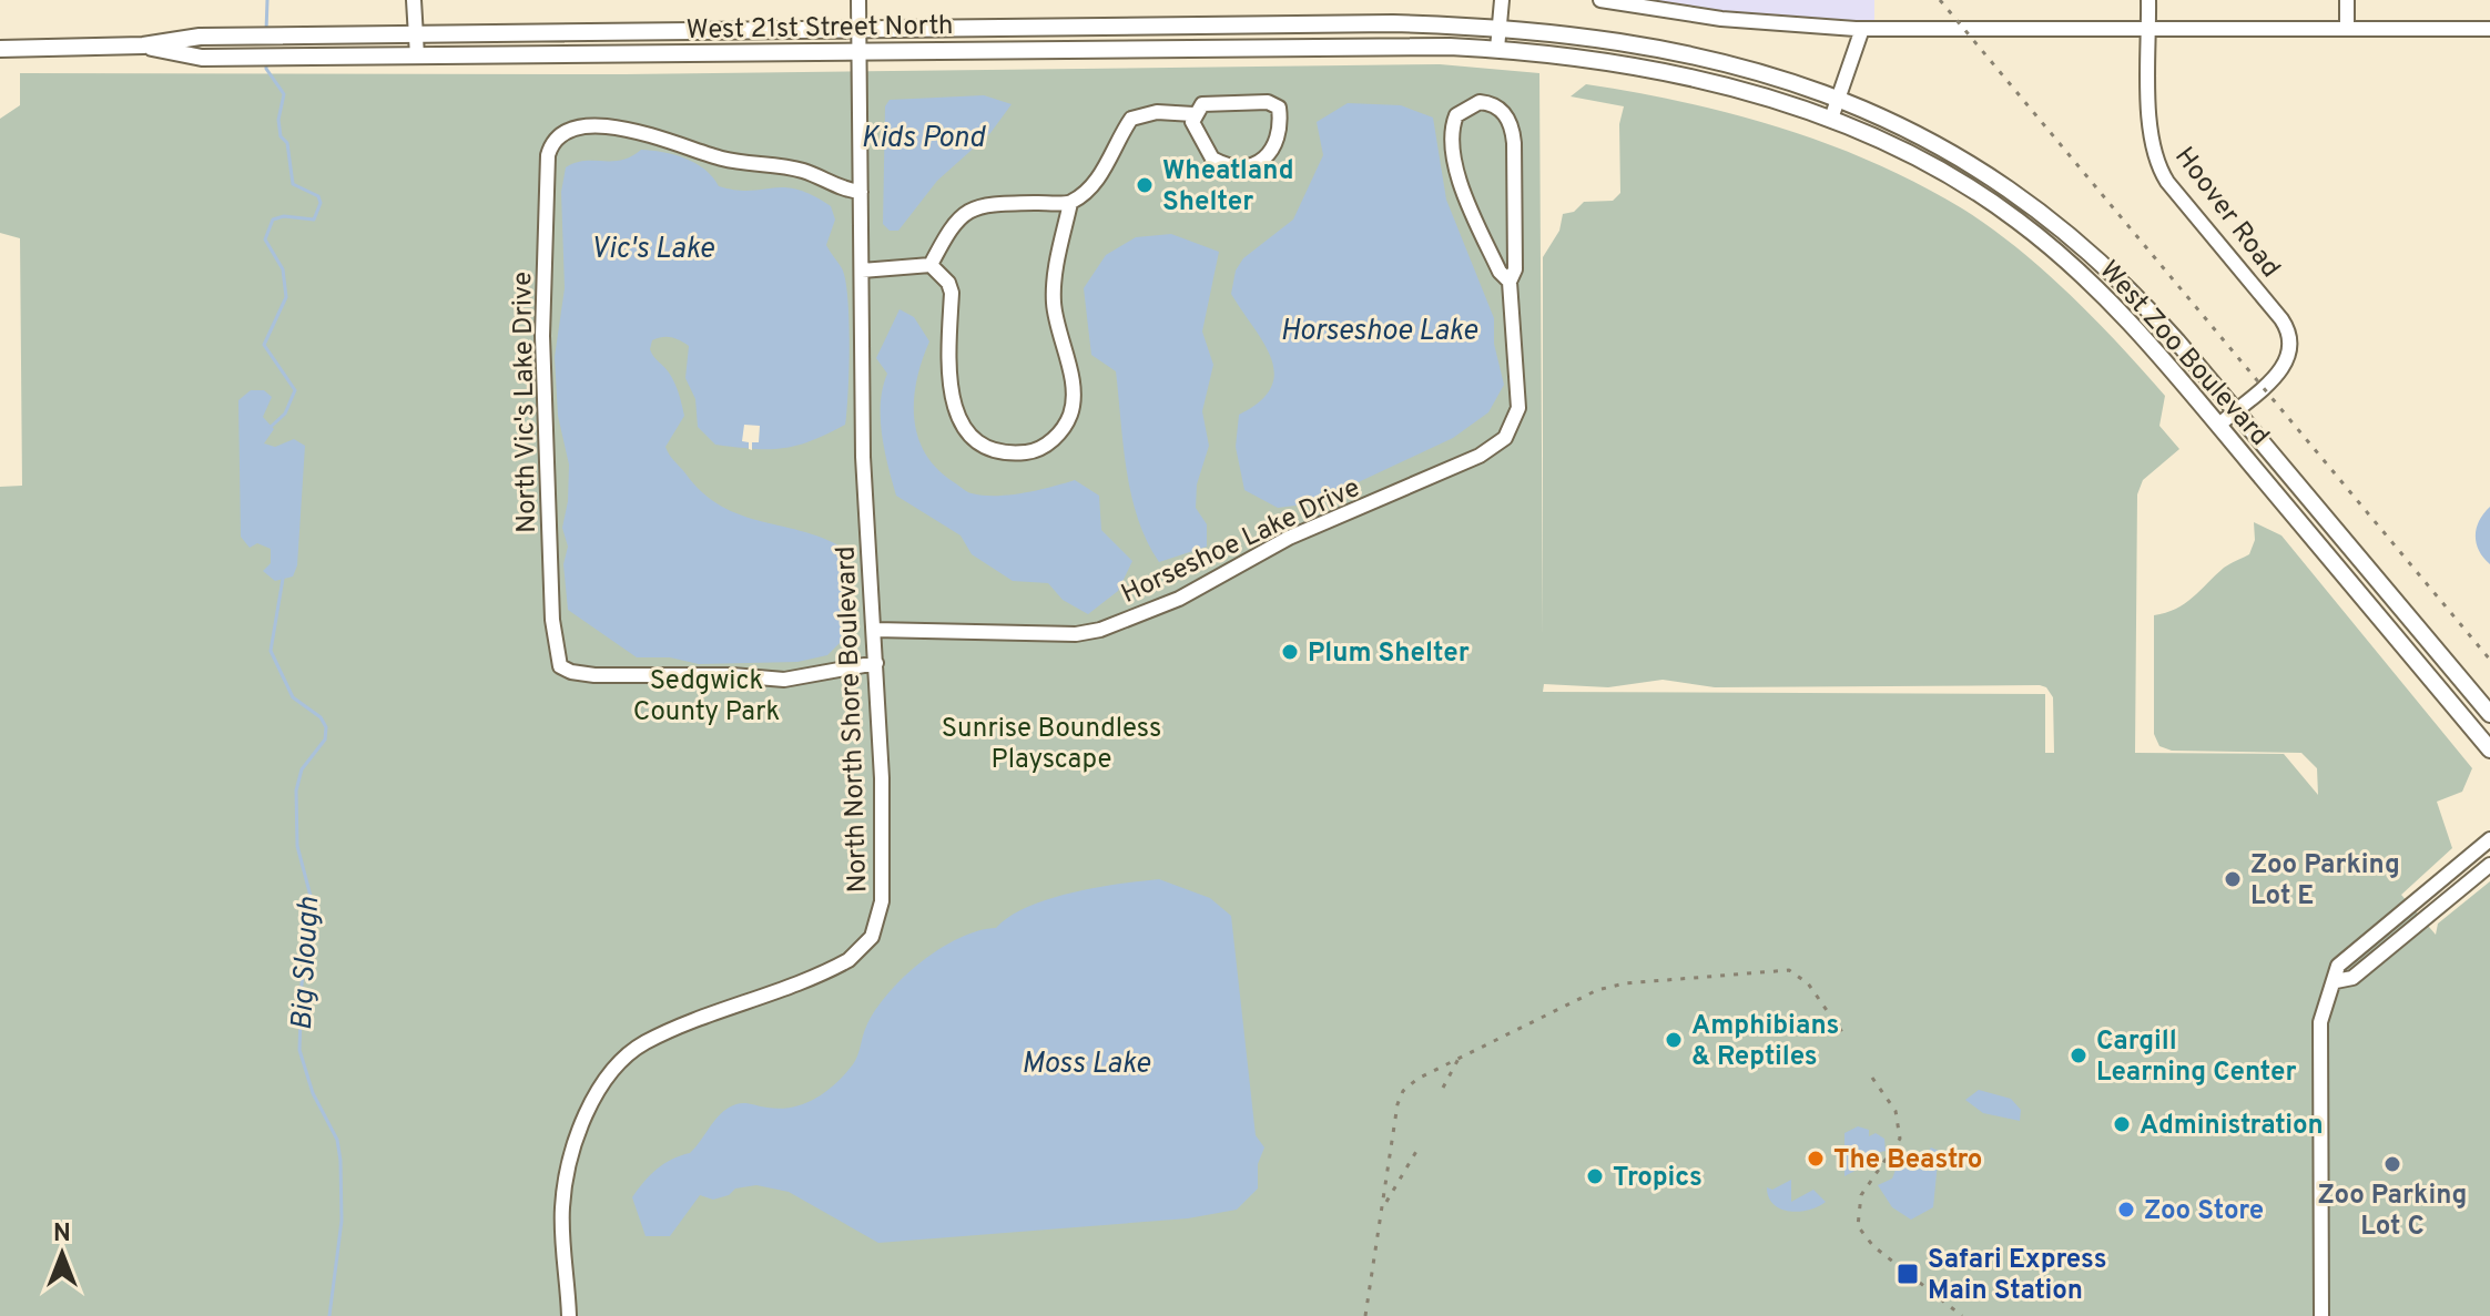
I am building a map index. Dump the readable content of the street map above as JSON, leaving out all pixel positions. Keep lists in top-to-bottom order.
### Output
{
  "streets": {
    "main road": ["West 21st Street North", "West Zoo Boulevard"],
    "street": [
      "Hoover Road",
      "North Vic's Lake Drive",
      "Horseshoe Lake Drive",
      "North North Shore Boulevard"
    ]
  },
  "crossings": [
    ["West 21st Street North", "West Zoo Boulevard"],
    ["West 21st Street North", "North North Shore Boulevard"],
    ["Hoover Road", "West Zoo Boulevard"],
    ["North Vic's Lake Drive", "North North Shore Boulevard"],
    ["Horseshoe Lake Drive", "North North Shore Boulevard"]
  ],
  "water": [
    "Kids Pond",
    "Vic's Lake",
    "Horseshoe Lake",
    "Big Slough",
    "Moss Lake"
  ],
  "parks": ["Sedgwick County Park", "Sunrise Boundless Playscape"],
  "places": {
    "other": [
      "Wheatland Shelter",
      "Plum Shelter",
      "Zoo Parking Lot E",
      "Amphibians & Reptiles",
      "Cargill Learning Center",
      "Administration",
      "The Beastro",
      "Zoo Parking Lot C",
      "Tropics",
      "Zoo Store"
    ],
    "transit": ["Safari Express Main Station"]
  },
  "north": "top"
}
